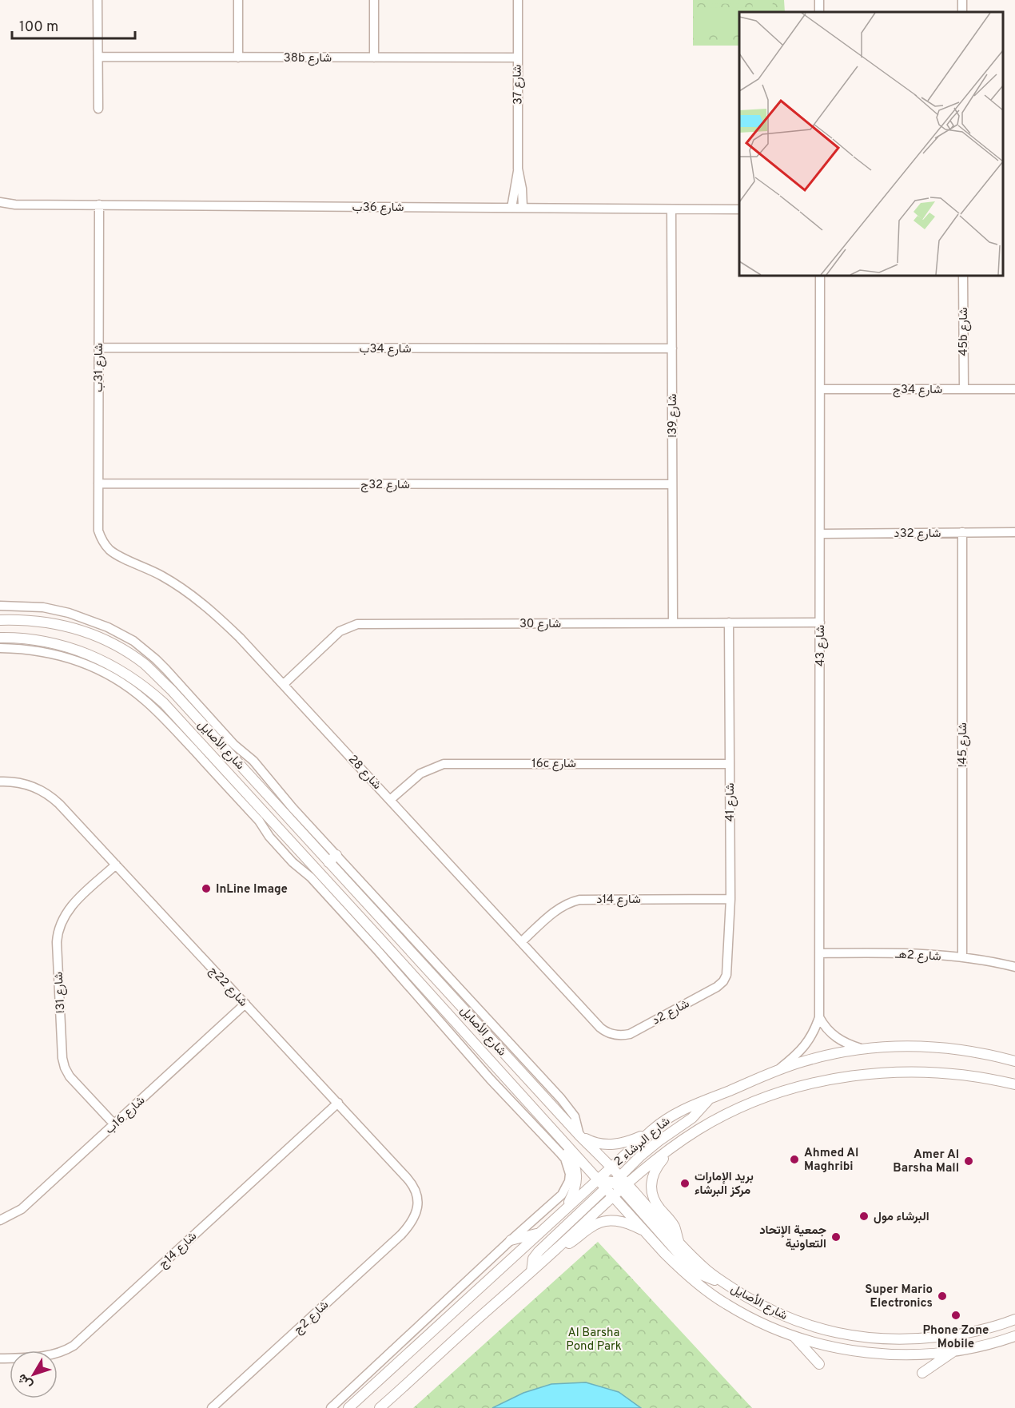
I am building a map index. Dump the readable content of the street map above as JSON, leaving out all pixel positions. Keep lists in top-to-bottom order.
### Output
{
  "streets": {
    "street": [
      "38b شارع",
      "شارع 37",
      "شارع 36ب",
      "45b شارع",
      "شارع 34ب",
      "شارع 31ب",
      "شارع 34ج",
      "شارع 39ا",
      "شارع 32ج",
      "شارع 32د",
      "شارع 30",
      "شارع 43",
      "شارع الأصايل",
      "شارع 45ا",
      "16c شارع",
      "شارع 28",
      "شارع 41",
      "شارع 14د",
      "شارع 2هـ",
      "شارع 22ج",
      "شارع 31ا",
      "شارع 2د",
      "شارع 16ب",
      "شارع البرشاء 2",
      "شارع 14ج",
      "شارع 2ج"
    ]
  },
  "crossings": [
    ["38b شارع", "شارع 37"],
    ["شارع 37", "شارع 36ب"],
    ["شارع 36ب", "شارع 31ب"],
    ["شارع 36ب", "شارع 39ا"],
    ["45b شارع", "شارع 34ج"],
    ["شارع 34ب", "شارع 31ب"],
    ["شارع 34ب", "شارع 39ا"],
    ["شارع 31ب", "شارع 32ج"],
    ["شارع 31ب", "شارع 28"],
    ["شارع 34ج", "شارع 43"],
    ["شارع 39ا", "شارع 32ج"],
    ["شارع 39ا", "شارع 30"],
    ["شارع 32د", "شارع 43"],
    ["شارع 32د", "شارع 45ا"],
    ["شارع 30", "شارع 43"],
    ["شارع 30", "شارع 28"],
    ["شارع 30", "شارع 41"],
    ["شارع 43", "شارع 2هـ"],
    ["شارع 43", "شارع البرشاء 2"],
    ["شارع الأصايل", "شارع البرشاء 2"],
    ["شارع 45ا", "شارع 2هـ"],
    ["16c شارع", "شارع 28"],
    ["16c شارع", "شارع 41"],
    ["شارع 28", "شارع 14د"],
    ["شارع 28", "شارع 2د"],
    ["شارع 41", "شارع 14د"],
    ["شارع 41", "شارع 2د"],
    ["شارع 22ج", "شارع 31ا"],
    ["شارع 22ج", "شارع 16ب"],
    ["شارع 22ج", "شارع 14ج"],
    ["شارع 22ج", "شارع 2ج"],
    ["شارع 31ا", "شارع 16ب"]
  ],
  "parks": ["Al Barsha Pond Park"],
  "places": [
    "InLine Image",
    "Ahmed Al Maghribi",
    "Amer Al Barsha Mall",
    "بريد الإمارات مركز البرشاء",
    "البرشاء مول",
    "جمعية الإتحاد التعاونية",
    "Super Mario Electronics",
    "Phone Zone Mobile"
  ],
  "scale_bar": "100 m",
  "north": "bottom left"
}
